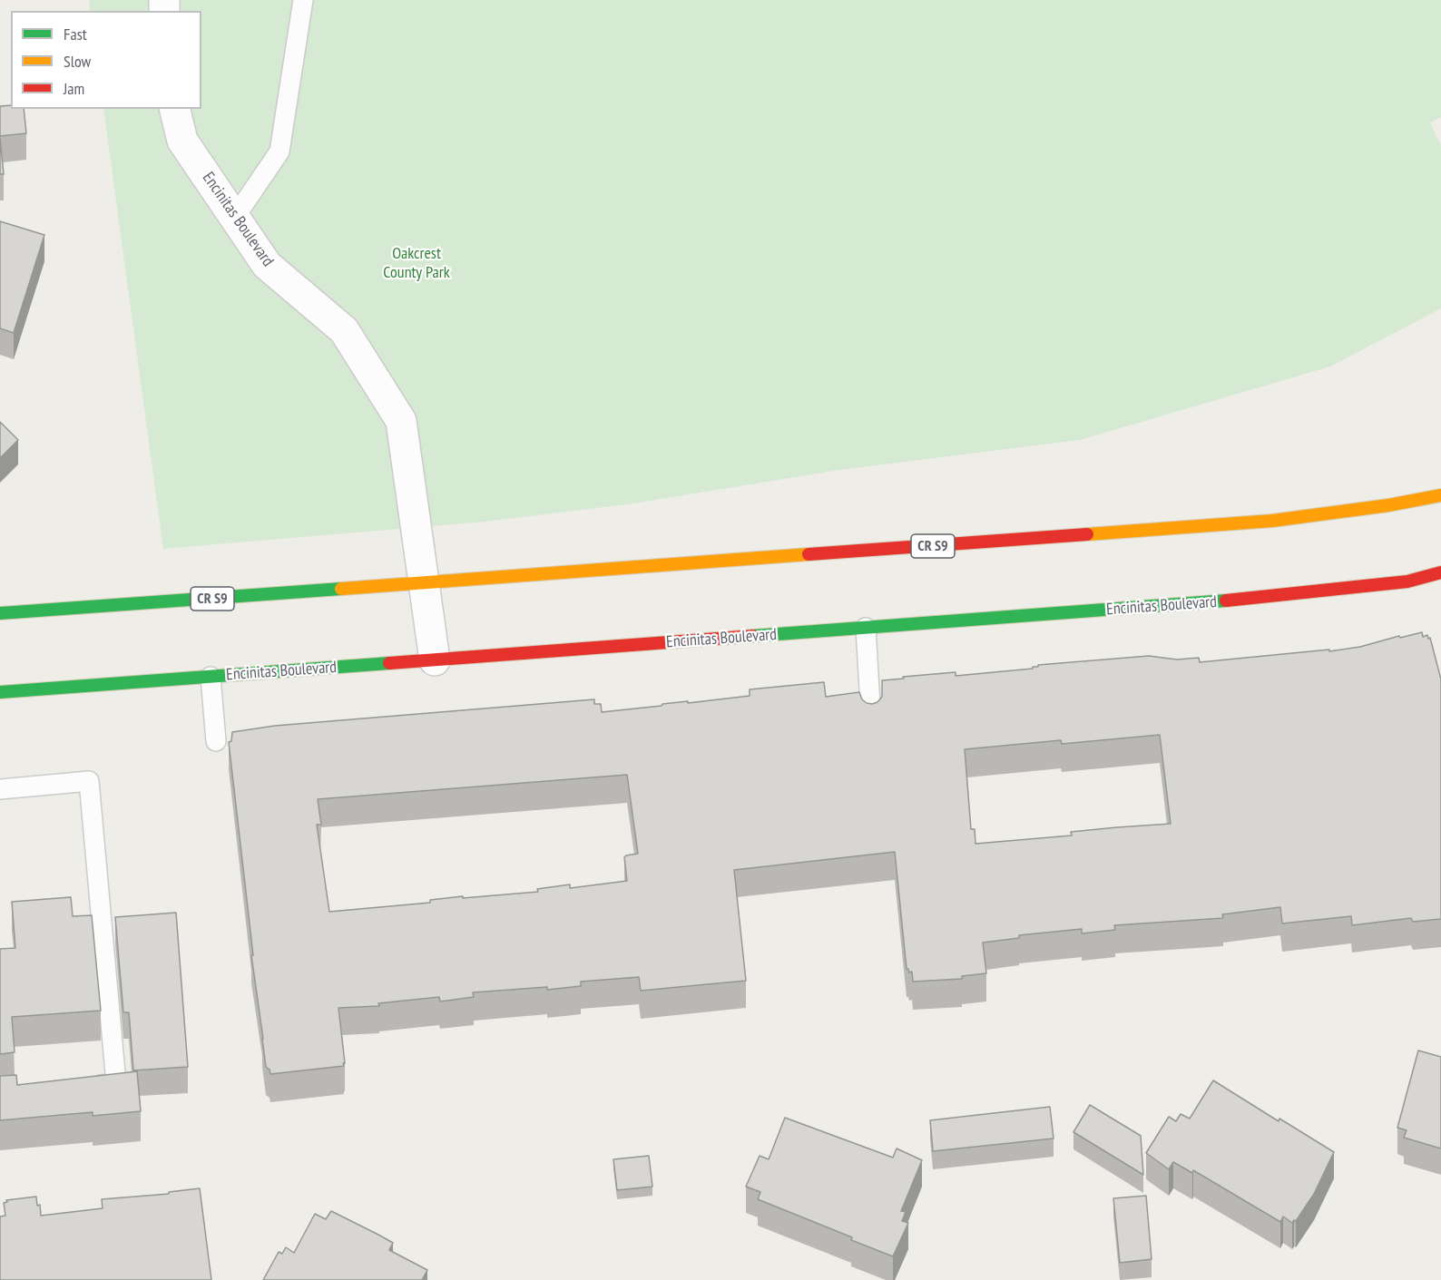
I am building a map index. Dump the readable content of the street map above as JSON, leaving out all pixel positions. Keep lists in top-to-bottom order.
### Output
{
  "streets": {
    "main road": ["Encinitas Boulevard", "CR S9"]
  },
  "crossings": [
    ["Encinitas Boulevard", "CR S9"]
  ],
  "parks": ["Oakcrest County Park"],
  "legend": ["Fast", "Slow", "Jam"]
}
